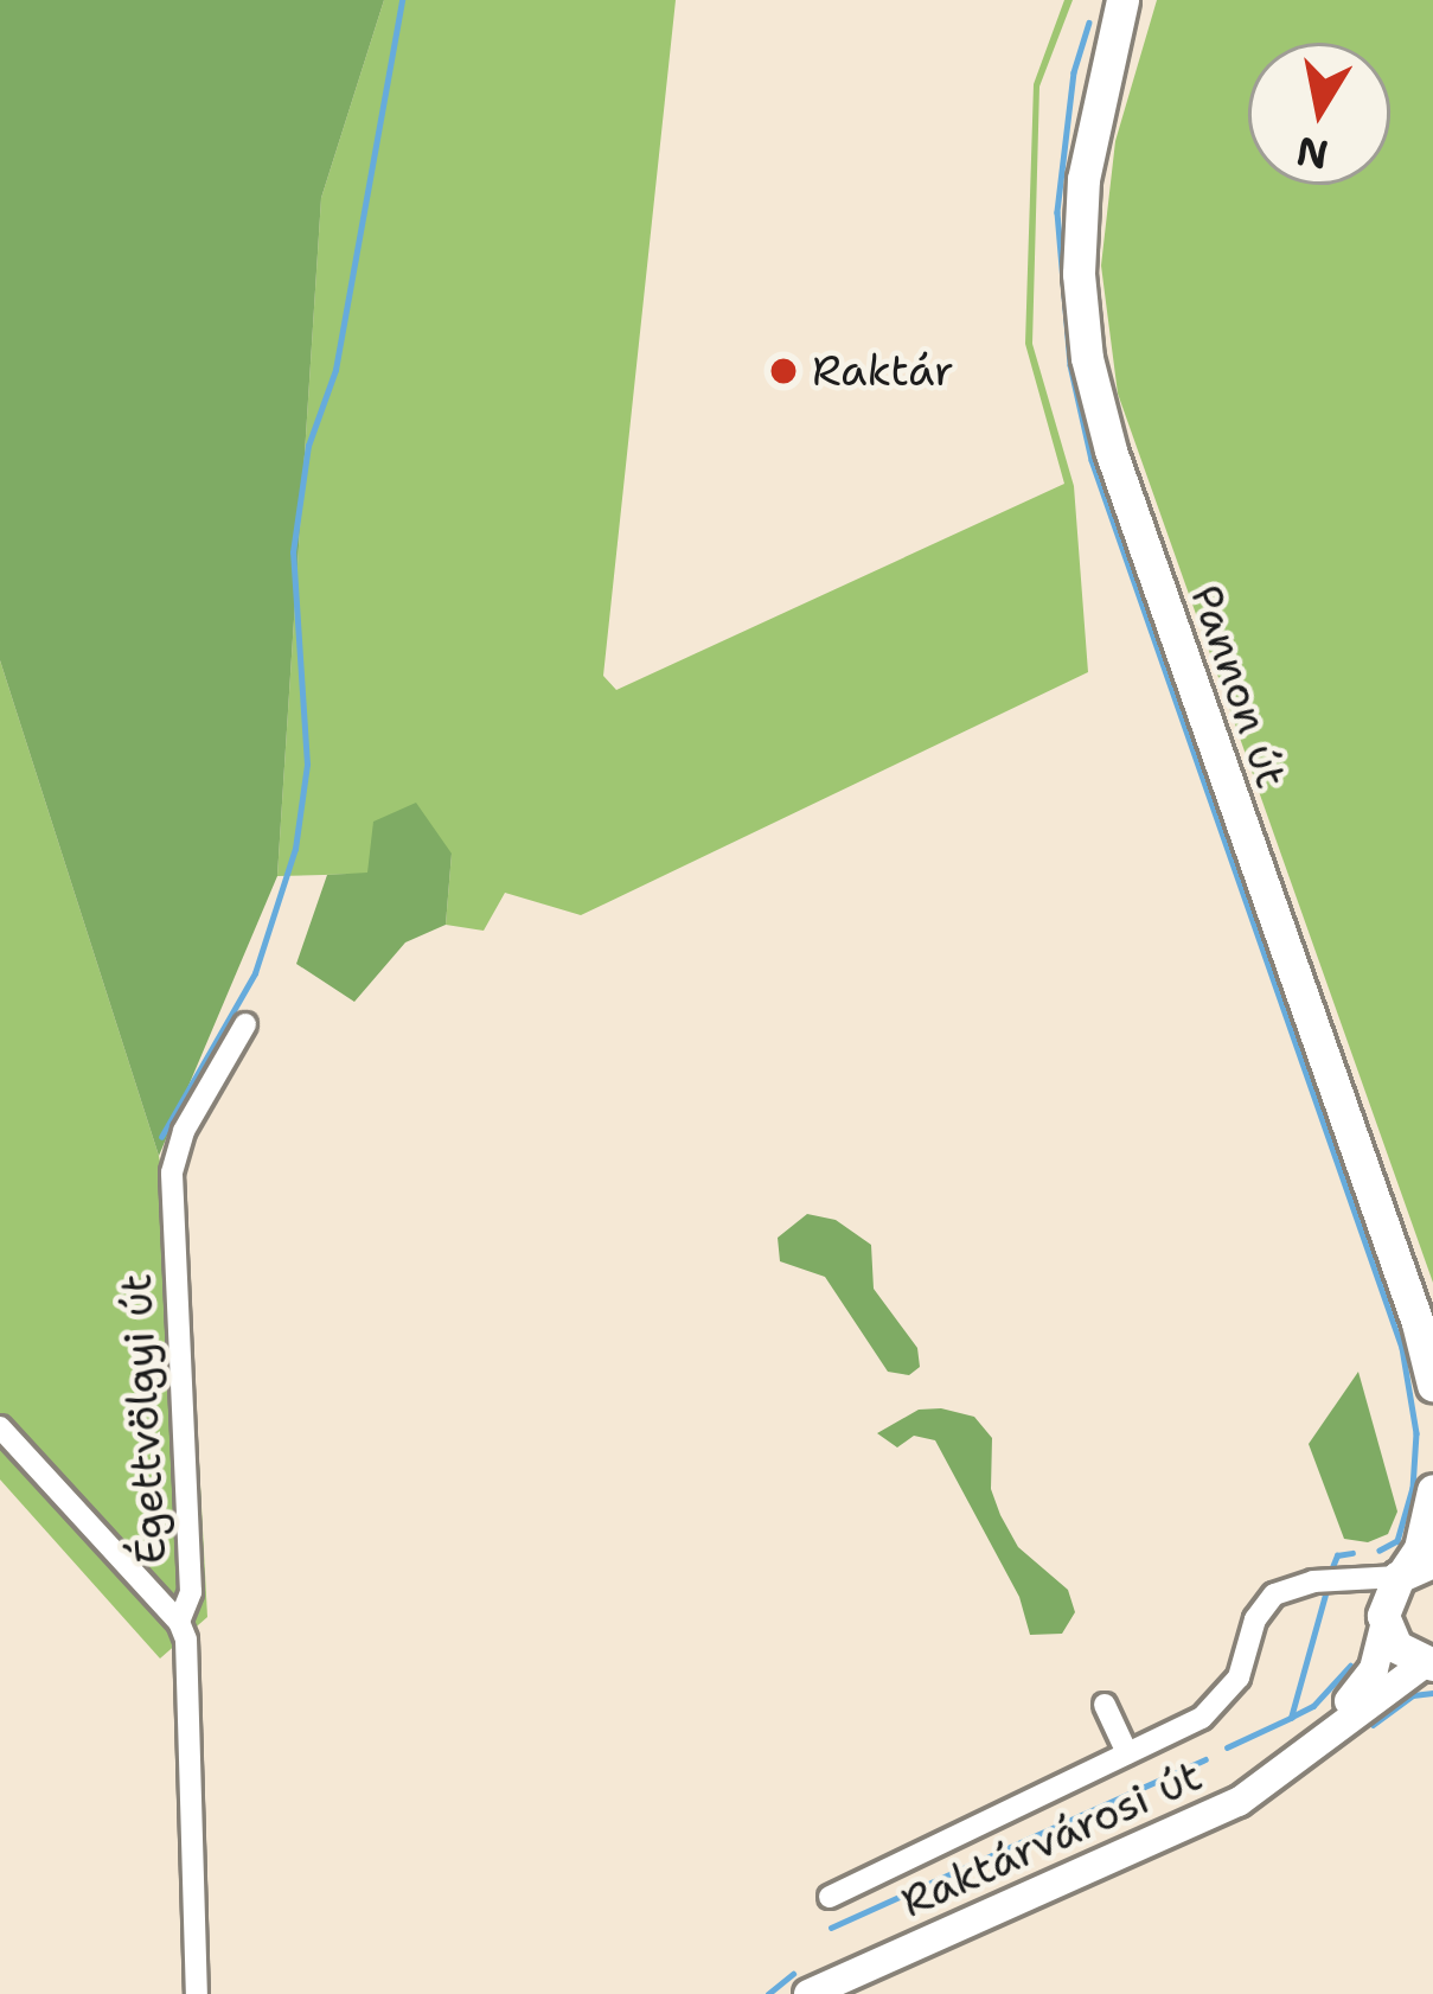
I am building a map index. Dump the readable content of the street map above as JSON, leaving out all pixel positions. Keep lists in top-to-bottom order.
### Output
{
  "streets": {
    "main road": ["Pannon út", "Raktárvárosi út"],
    "street": ["Égettvölgyi út"]
  },
  "places": ["Raktár"],
  "north": "bottom"
}
